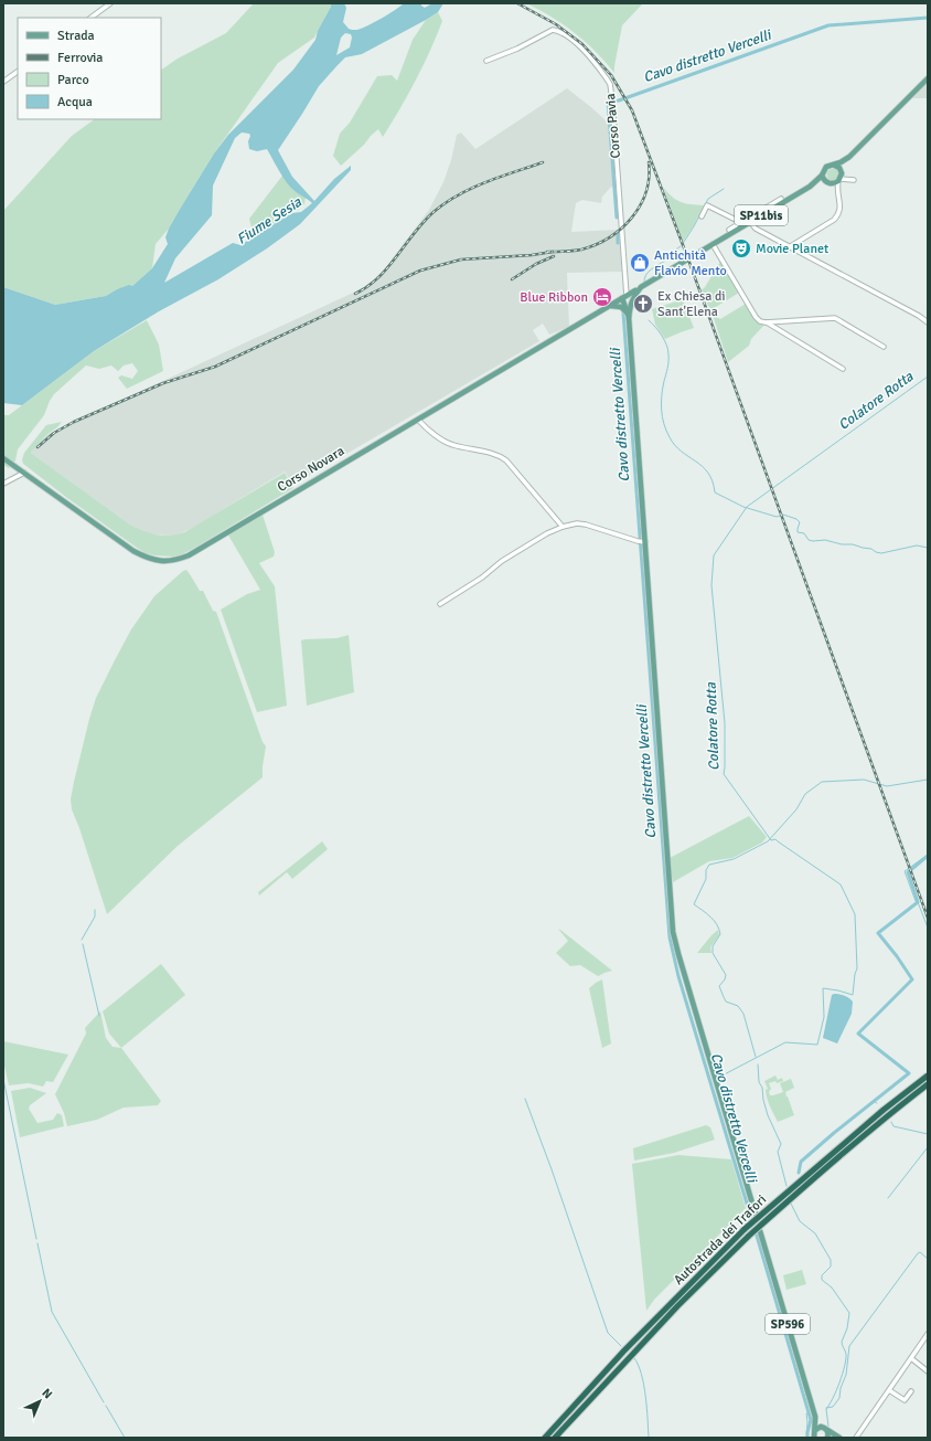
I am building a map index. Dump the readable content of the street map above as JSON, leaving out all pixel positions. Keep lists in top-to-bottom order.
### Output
{
  "streets": {
    "highway": ["Autostrada dei Trafori"],
    "main road": ["SP11bis", "Corso Novara", "SP596"],
    "street": ["Corso Pavia"]
  },
  "crossings": [
    ["Corso Pavia", "Corso Novara"],
    ["SP11bis", "Corso Novara"]
  ],
  "water": ["Cavo distretto Vercelli", "Fiume Sesia", "Colatore Rotta"],
  "places": {
    "theatre": ["Movie Planet"],
    "shop": ["Antichità Flavio Mento"],
    "hotel": ["Blue Ribbon"],
    "church": ["Ex Chiesa di Sant'Elena"]
  },
  "legend": [
    "Strada",
    "Ferrovia",
    "Parco",
    "Acqua"
  ],
  "north": "top right"
}
